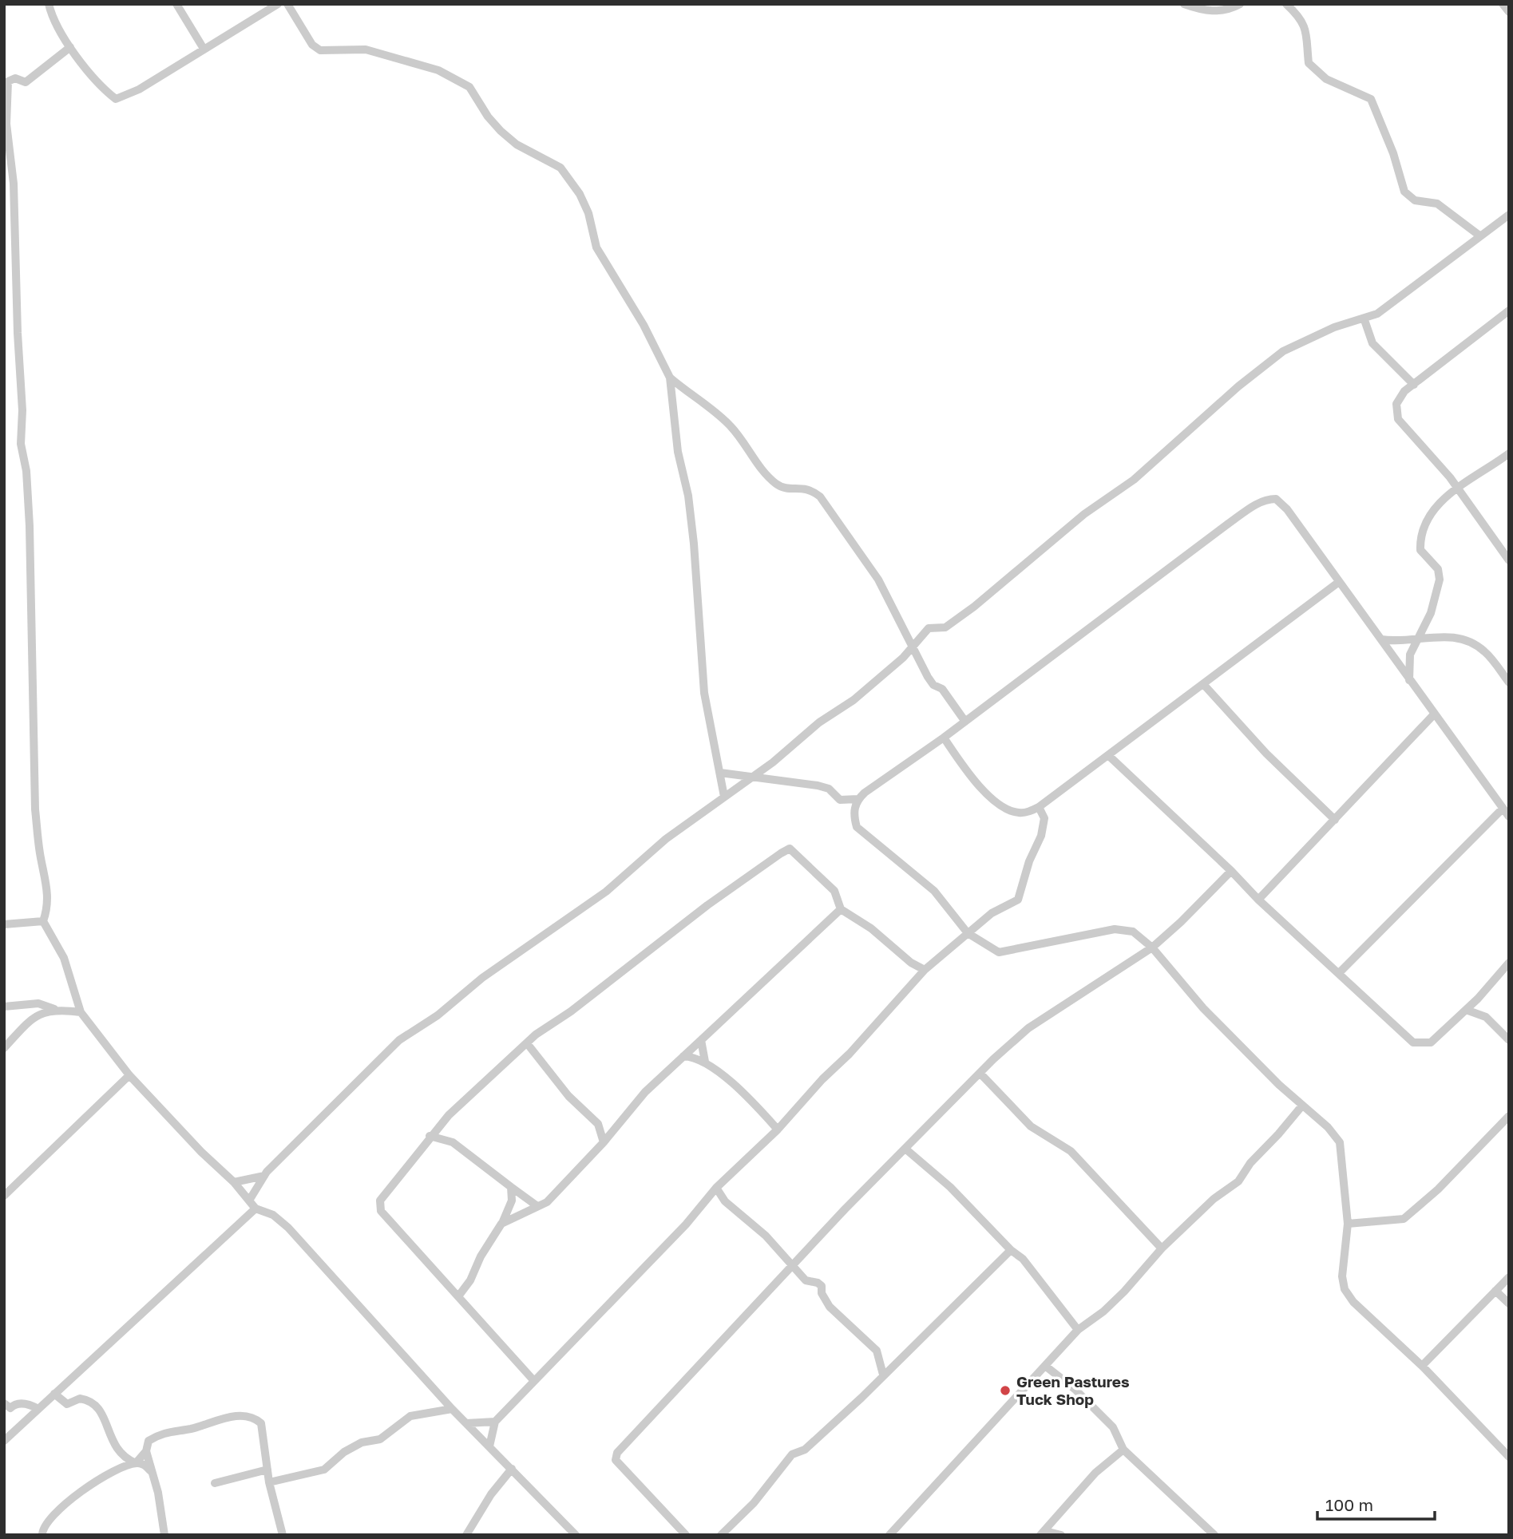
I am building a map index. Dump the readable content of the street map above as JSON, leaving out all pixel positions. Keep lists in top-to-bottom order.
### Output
{
  "places": ["Green Pastures Tuck Shop"],
  "scale_bar": "100 m"
}
